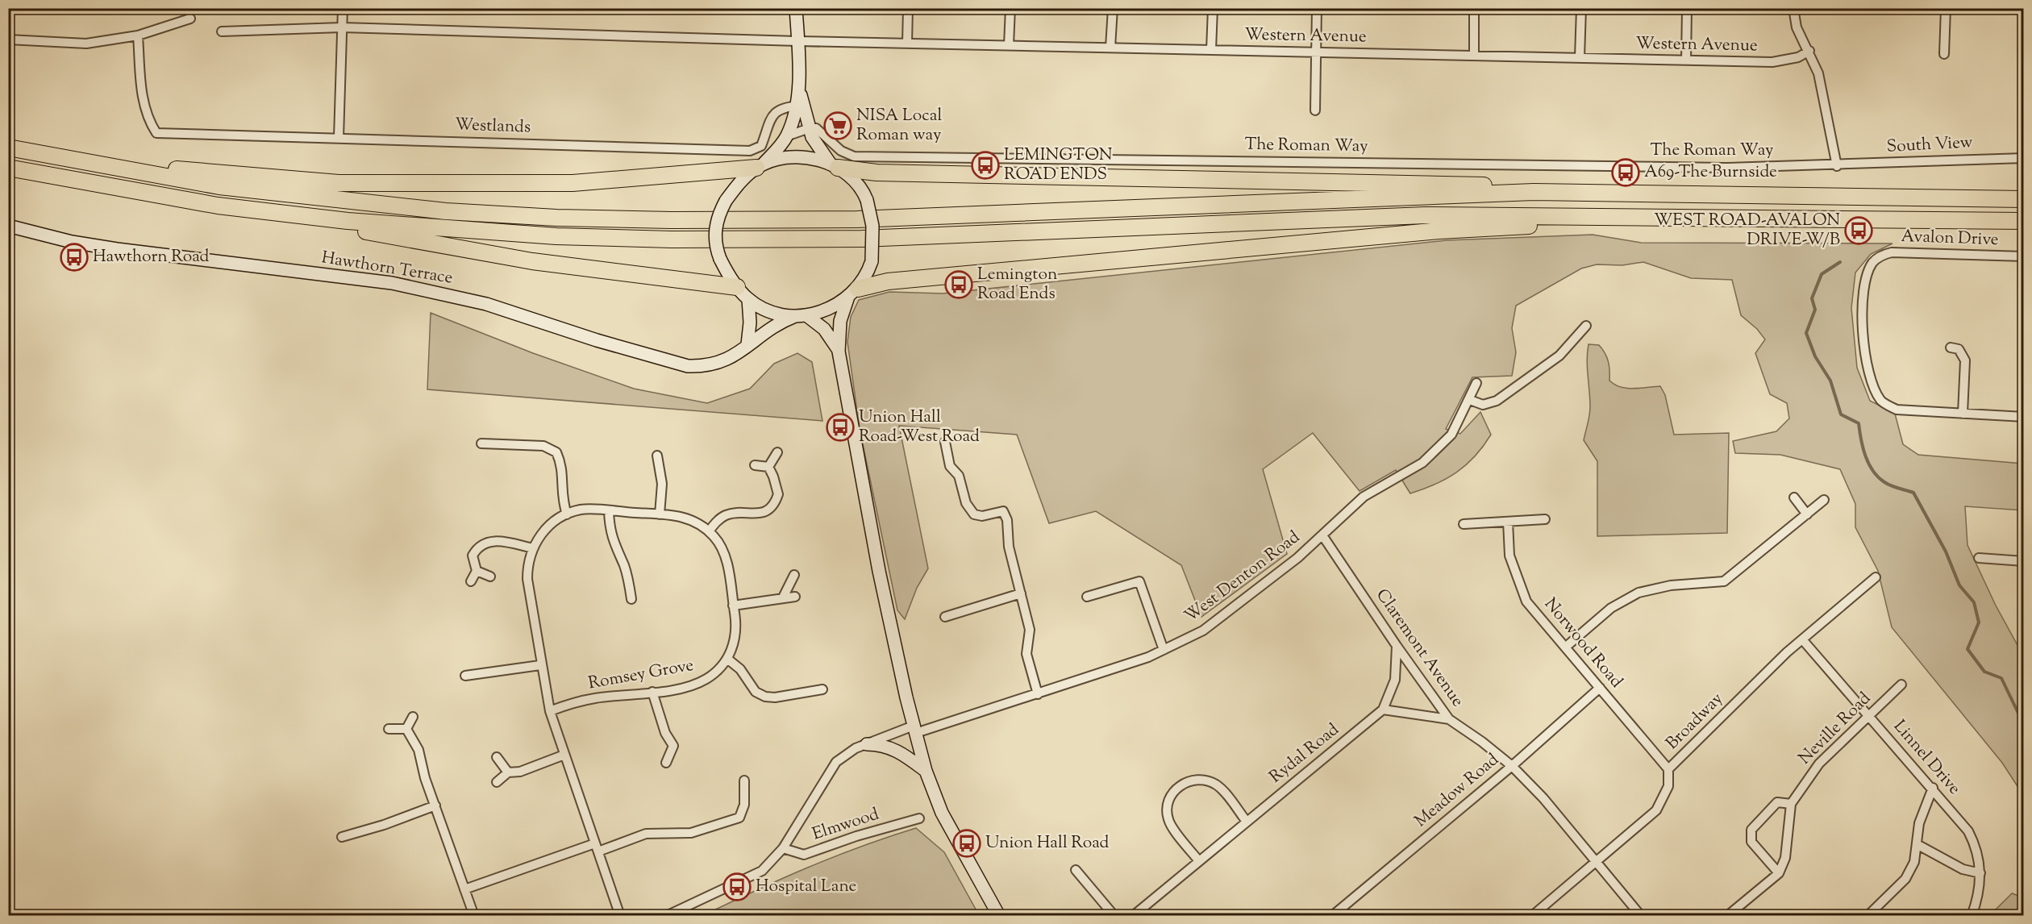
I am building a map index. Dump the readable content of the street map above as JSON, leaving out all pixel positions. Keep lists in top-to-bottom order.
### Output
{
  "streets": {
    "main road": ["Hawthorn Terrace"],
    "street": [
      "Western Avenue",
      "Westlands",
      "South View",
      "The Roman Way",
      "Avalon Drive",
      "West Denton Road",
      "Norwood Road",
      "Claremont Avenue",
      "Romsey Grove",
      "Broadway",
      "Neville Road",
      "Rydal Road",
      "Linnel Drive",
      "Meadow Road",
      "Elmwood"
    ]
  },
  "crossings": [
    ["South View", "The Roman Way"],
    ["West Denton Road", "Claremont Avenue"],
    ["Norwood Road", "Broadway"],
    ["Norwood Road", "Meadow Road"],
    ["Claremont Avenue", "Broadway"],
    ["Claremont Avenue", "Meadow Road"],
    ["Broadway", "Linnel Drive"],
    ["Neville Road", "Linnel Drive"]
  ],
  "places": {
    "supermarket": ["NISA Local Roman way"],
    "bus stop": [
      "LEMINGTON ROAD ENDS",
      "A69-The Burnside",
      "WEST ROAD-AVALON DRIVE-W/B",
      "Hawthorn Road",
      "Lemington Road Ends",
      "Union Hall Road-West Road",
      "Union Hall Road",
      "Hospital Lane"
    ]
  }
}
